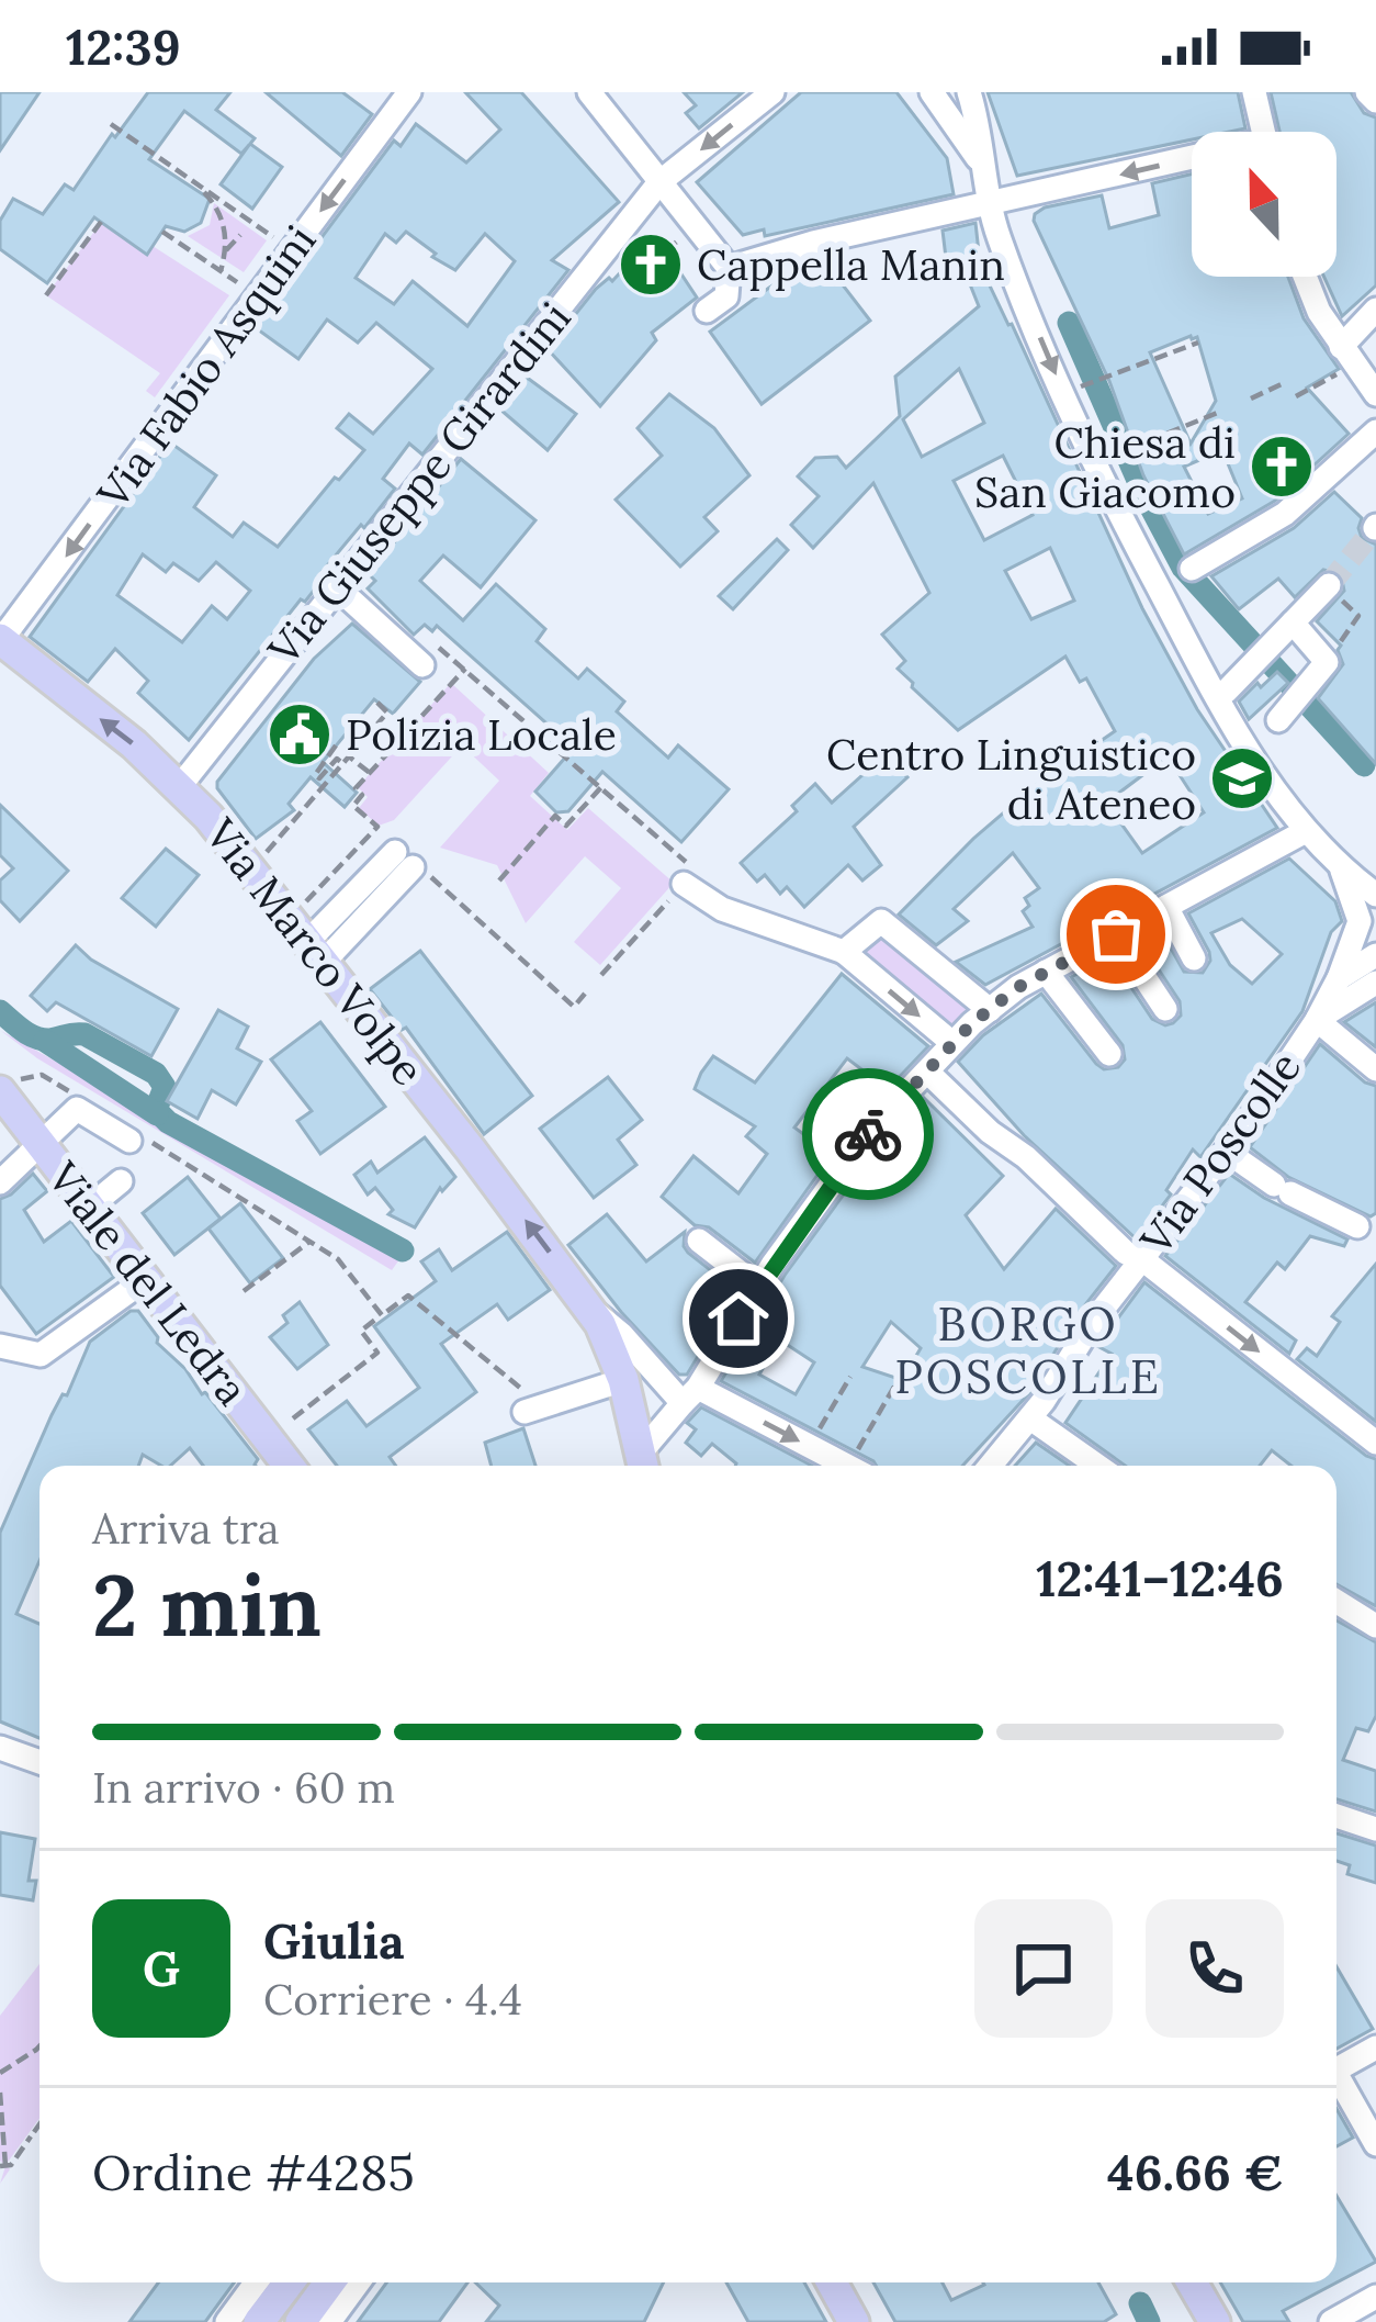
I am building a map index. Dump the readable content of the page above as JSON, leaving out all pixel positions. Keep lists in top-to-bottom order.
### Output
{
  "streets": {
    "main road": ["Via Marco Volpe", "Viale del Ledra"],
    "street": ["Via Fabio Asquini", "Via Giuseppe Girardini", "Via Poscolle"]
  },
  "crossings": [
    ["Via Fabio Asquini", "Via Marco Volpe"],
    ["Via Giuseppe Girardini", "Via Marco Volpe"]
  ],
  "one_way": ["Via Fabio Asquini", "Via Marco Volpe"],
  "districts": ["BORGO POSCOLLE"],
  "places": {
    "church": ["Cappella Manin", "Chiesa di San Giacomo"],
    "public building": ["Polizia Locale"],
    "school or university": ["Centro Linguistico di Ateneo"]
  },
  "north": "top",
  "page": {
    "status": "12:39",
    "heading": ["2 min", "Arriva tra", "12:41–12:46"],
    "panel": [
      "Giulia",
      "Corriere · 4.4",
      "Ordine #4285",
      "46.66 €"
    ],
    "bar": "In arrivo · 60 m",
    "round": "G"
  }
}
